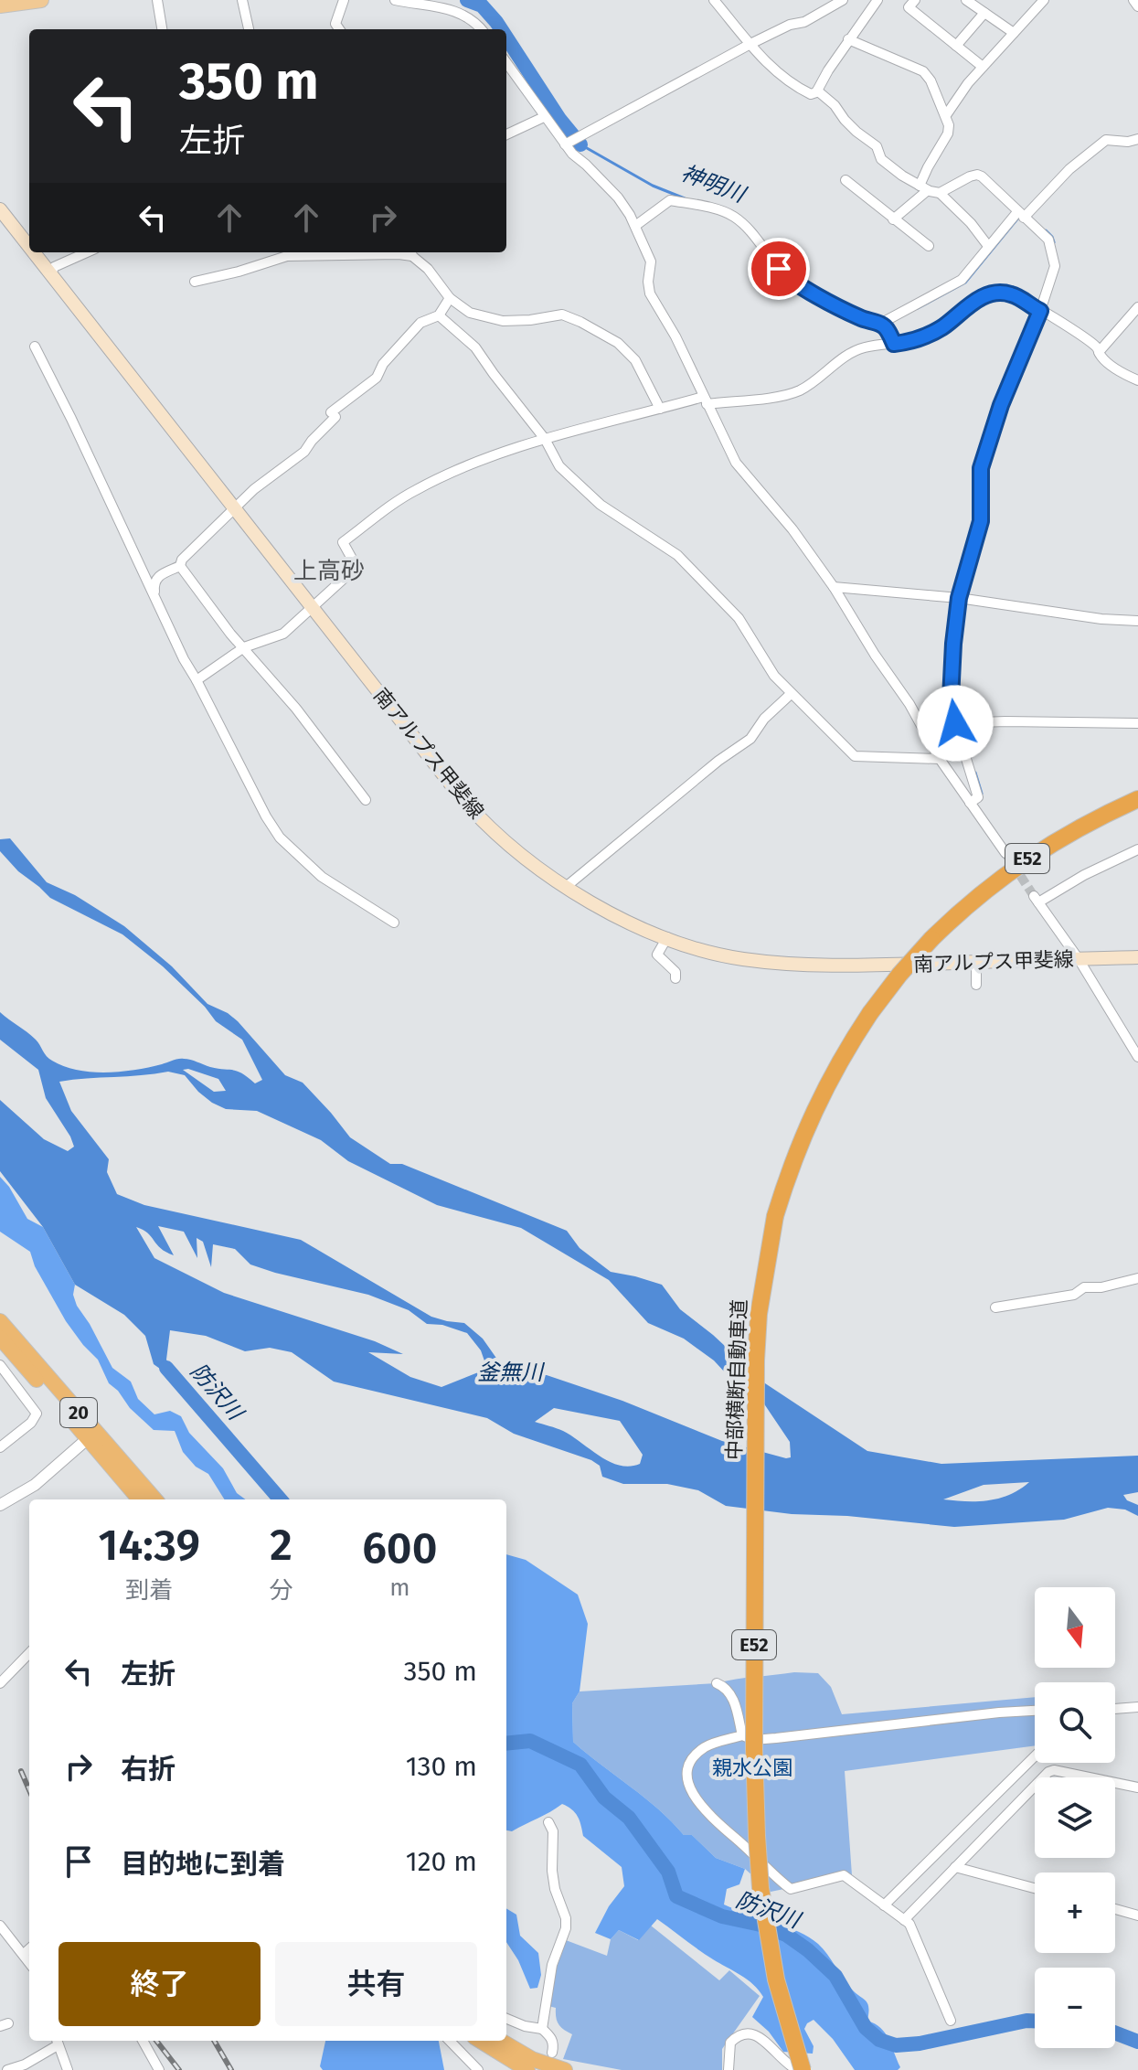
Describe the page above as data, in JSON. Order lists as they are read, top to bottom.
{
  "streets": {
    "highway": ["E52", "中部横断自動車道", "20"],
    "main road": ["南アルプス甲斐線"]
  },
  "districts": ["上高砂"],
  "water": ["神明川", "釜無川", "防沢川"],
  "parks": ["親水公園"],
  "north": "bottom",
  "page": {
    "turn": ["350 m", "左折"],
    "eta": [
      "14:39",
      "到着",
      "2",
      "分",
      "600",
      "m"
    ],
    "map_buttons": ["+", "−"],
    "list": [
      {
        "name": "左折",
        "value": "350 m"
      },
      {
        "name": "右折",
        "value": "130 m"
      },
      {
        "name": "目的地に到着",
        "value": "120 m"
      }
    ],
    "buttons": ["終了", "共有"]
  }
}
